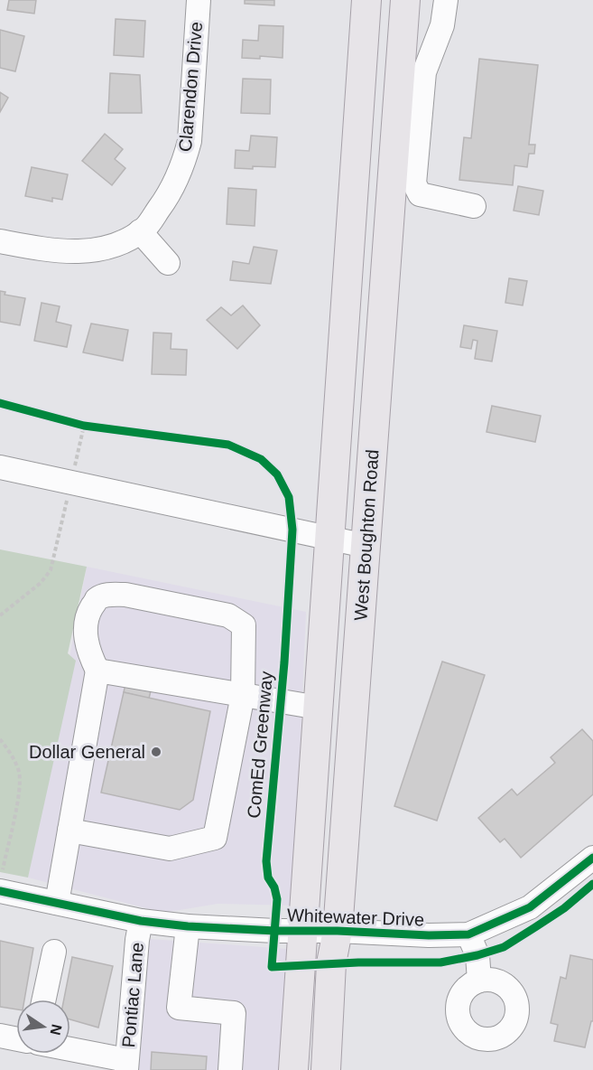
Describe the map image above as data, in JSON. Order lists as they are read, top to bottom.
{
  "streets": {
    "main road": ["West Boughton Road"],
    "street": ["Clarendon Drive", "Whitewater Drive", "Pontiac Lane"],
    "cycle path": ["ComEd Greenway"]
  },
  "crossings": [
    ["West Boughton Road", "Whitewater Drive"],
    ["Whitewater Drive", "Pontiac Lane"]
  ],
  "places": ["Dollar General"],
  "north": "right"
}
